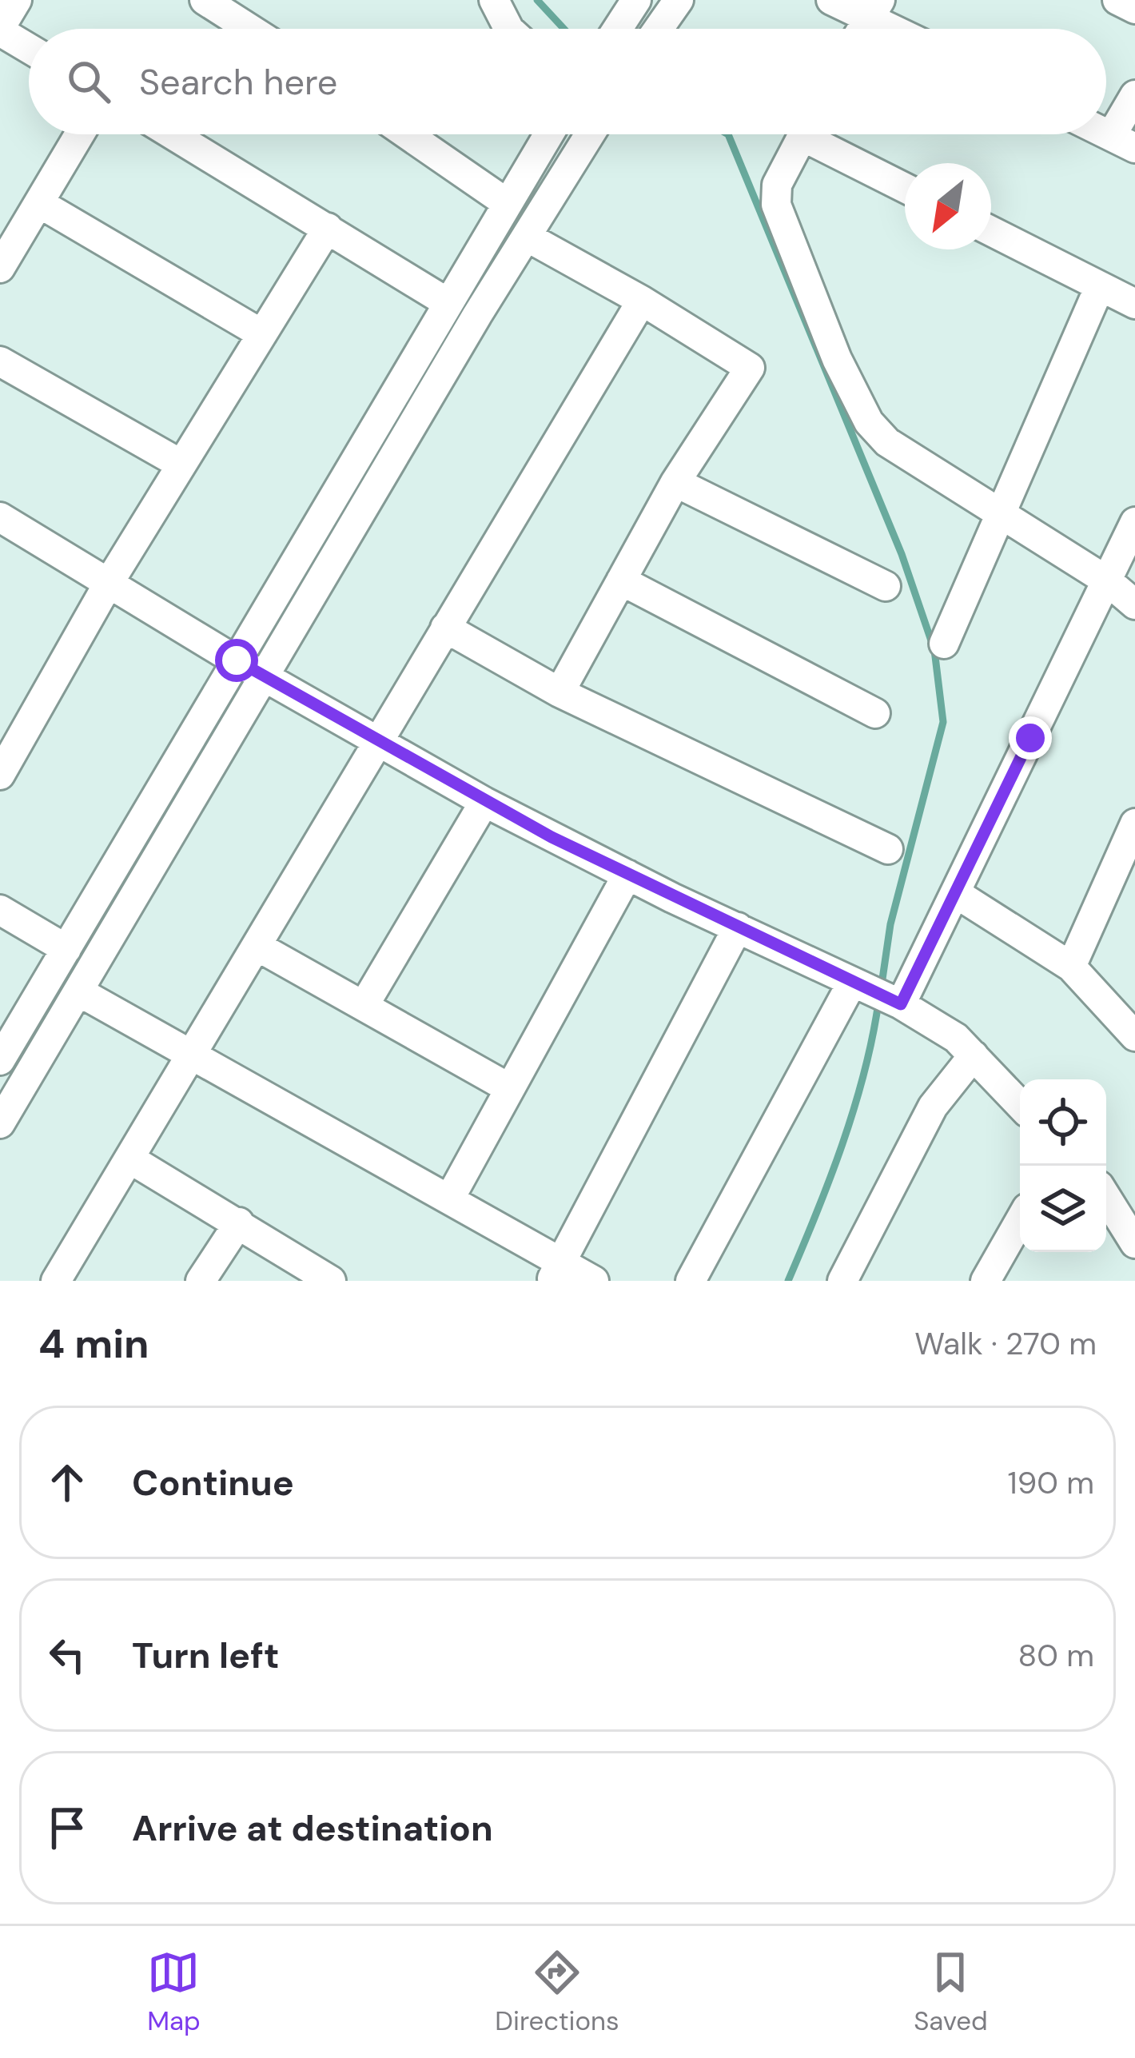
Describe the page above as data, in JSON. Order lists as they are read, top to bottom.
{
  "north": "bottom left",
  "page": {
    "search": "Search here",
    "heading": ["4 min", "Walk · 270 m"],
    "list": [
      ["Continue", "190 m"],
      ["Turn left", "80 m"],
      "Arrive at destination"
    ],
    "nav": ["Map", "Directions", "Saved"]
  }
}
